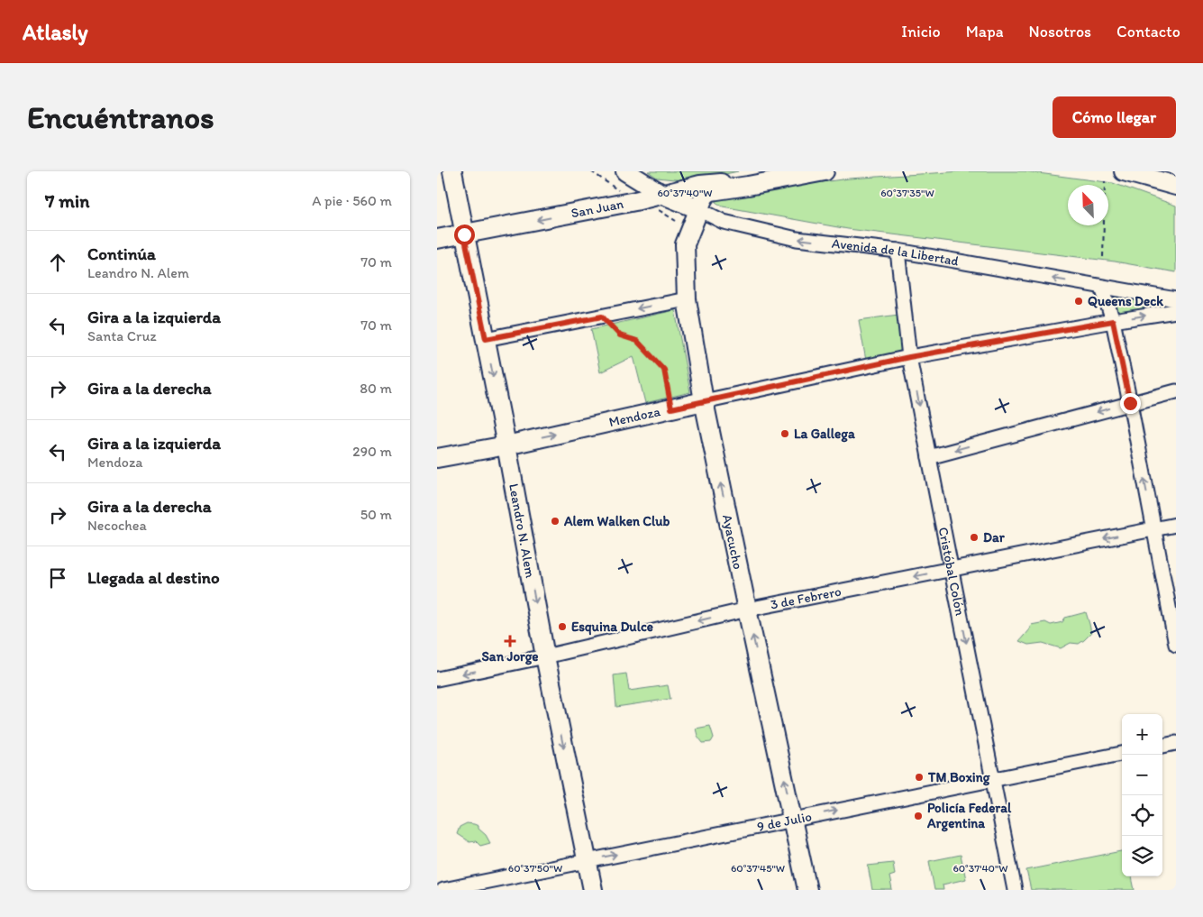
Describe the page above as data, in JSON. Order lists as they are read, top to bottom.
{
  "streets": {
    "main road": [
      "San Juan",
      "Avenida de la Libertad",
      "Mendoza",
      "Leandro N. Alem",
      "Ayacucho"
    ],
    "street": ["Cristóbal Colón", "3 de Febrero", "9 de Julio"]
  },
  "crossings": [
    ["San Juan", "Avenida de la Libertad"],
    ["San Juan", "Leandro N. Alem"],
    ["Avenida de la Libertad", "Ayacucho"],
    ["Avenida de la Libertad", "Cristóbal Colón"],
    ["Mendoza", "Leandro N. Alem"],
    ["Mendoza", "Ayacucho"],
    ["Mendoza", "Cristóbal Colón"],
    ["Leandro N. Alem", "3 de Febrero"],
    ["Leandro N. Alem", "9 de Julio"],
    ["Ayacucho", "3 de Febrero"],
    ["Ayacucho", "9 de Julio"],
    ["Cristóbal Colón", "3 de Febrero"],
    ["Cristóbal Colón", "9 de Julio"]
  ],
  "one_way": [
    "San Juan",
    "Avenida de la Libertad",
    "Leandro N. Alem",
    "Ayacucho",
    "Cristóbal Colón",
    "3 de Febrero",
    "9 de Julio"
  ],
  "places": {
    "other": [
      "Queens Deck",
      "La Gallega",
      "Alem Walken Club",
      "Dar",
      "Esquina Dulce",
      "TM Boxing",
      "Policía Federal Argentina"
    ],
    "health": ["San Jorge"]
  },
  "north": "top left",
  "page": {
    "header": "Atlasly",
    "nav": [
      "Inicio",
      "Mapa",
      "Nosotros",
      "Contacto"
    ],
    "buttons": "Cómo llegar",
    "title": "Encuéntranos",
    "heading": ["7 min", "A pie · 560 m"],
    "list": [
      ["Continúa", "Leandro N. Alem", "70 m"],
      ["Gira a la izquierda", "Santa Cruz", "70 m"],
      ["Gira a la derecha", "80 m"],
      ["Gira a la izquierda", "Mendoza", "290 m"],
      ["Gira a la derecha", "Necochea", "50 m"],
      "Llegada al destino"
    ],
    "map_buttons": ["+", "−"]
  },
  "coordinates": [
    "60°37'40\"W",
    "60°37'35\"W",
    "60°37'50\"W",
    "60°37'45\"W"
  ]
}
